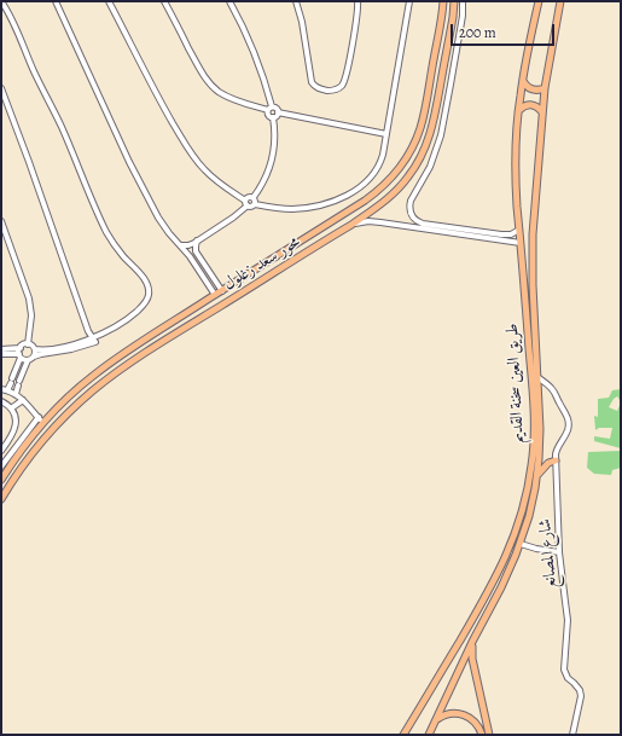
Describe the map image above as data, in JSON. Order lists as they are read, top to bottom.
{
  "streets": {
    "main road": ["محور سعد زغلول", "طريق العين سخنة القديم"],
    "street": ["شارع المصانع"]
  },
  "crossings": [
    ["طريق العين سخنة القديم", "شارع المصانع"]
  ],
  "scale_bar": "200 m"
}
